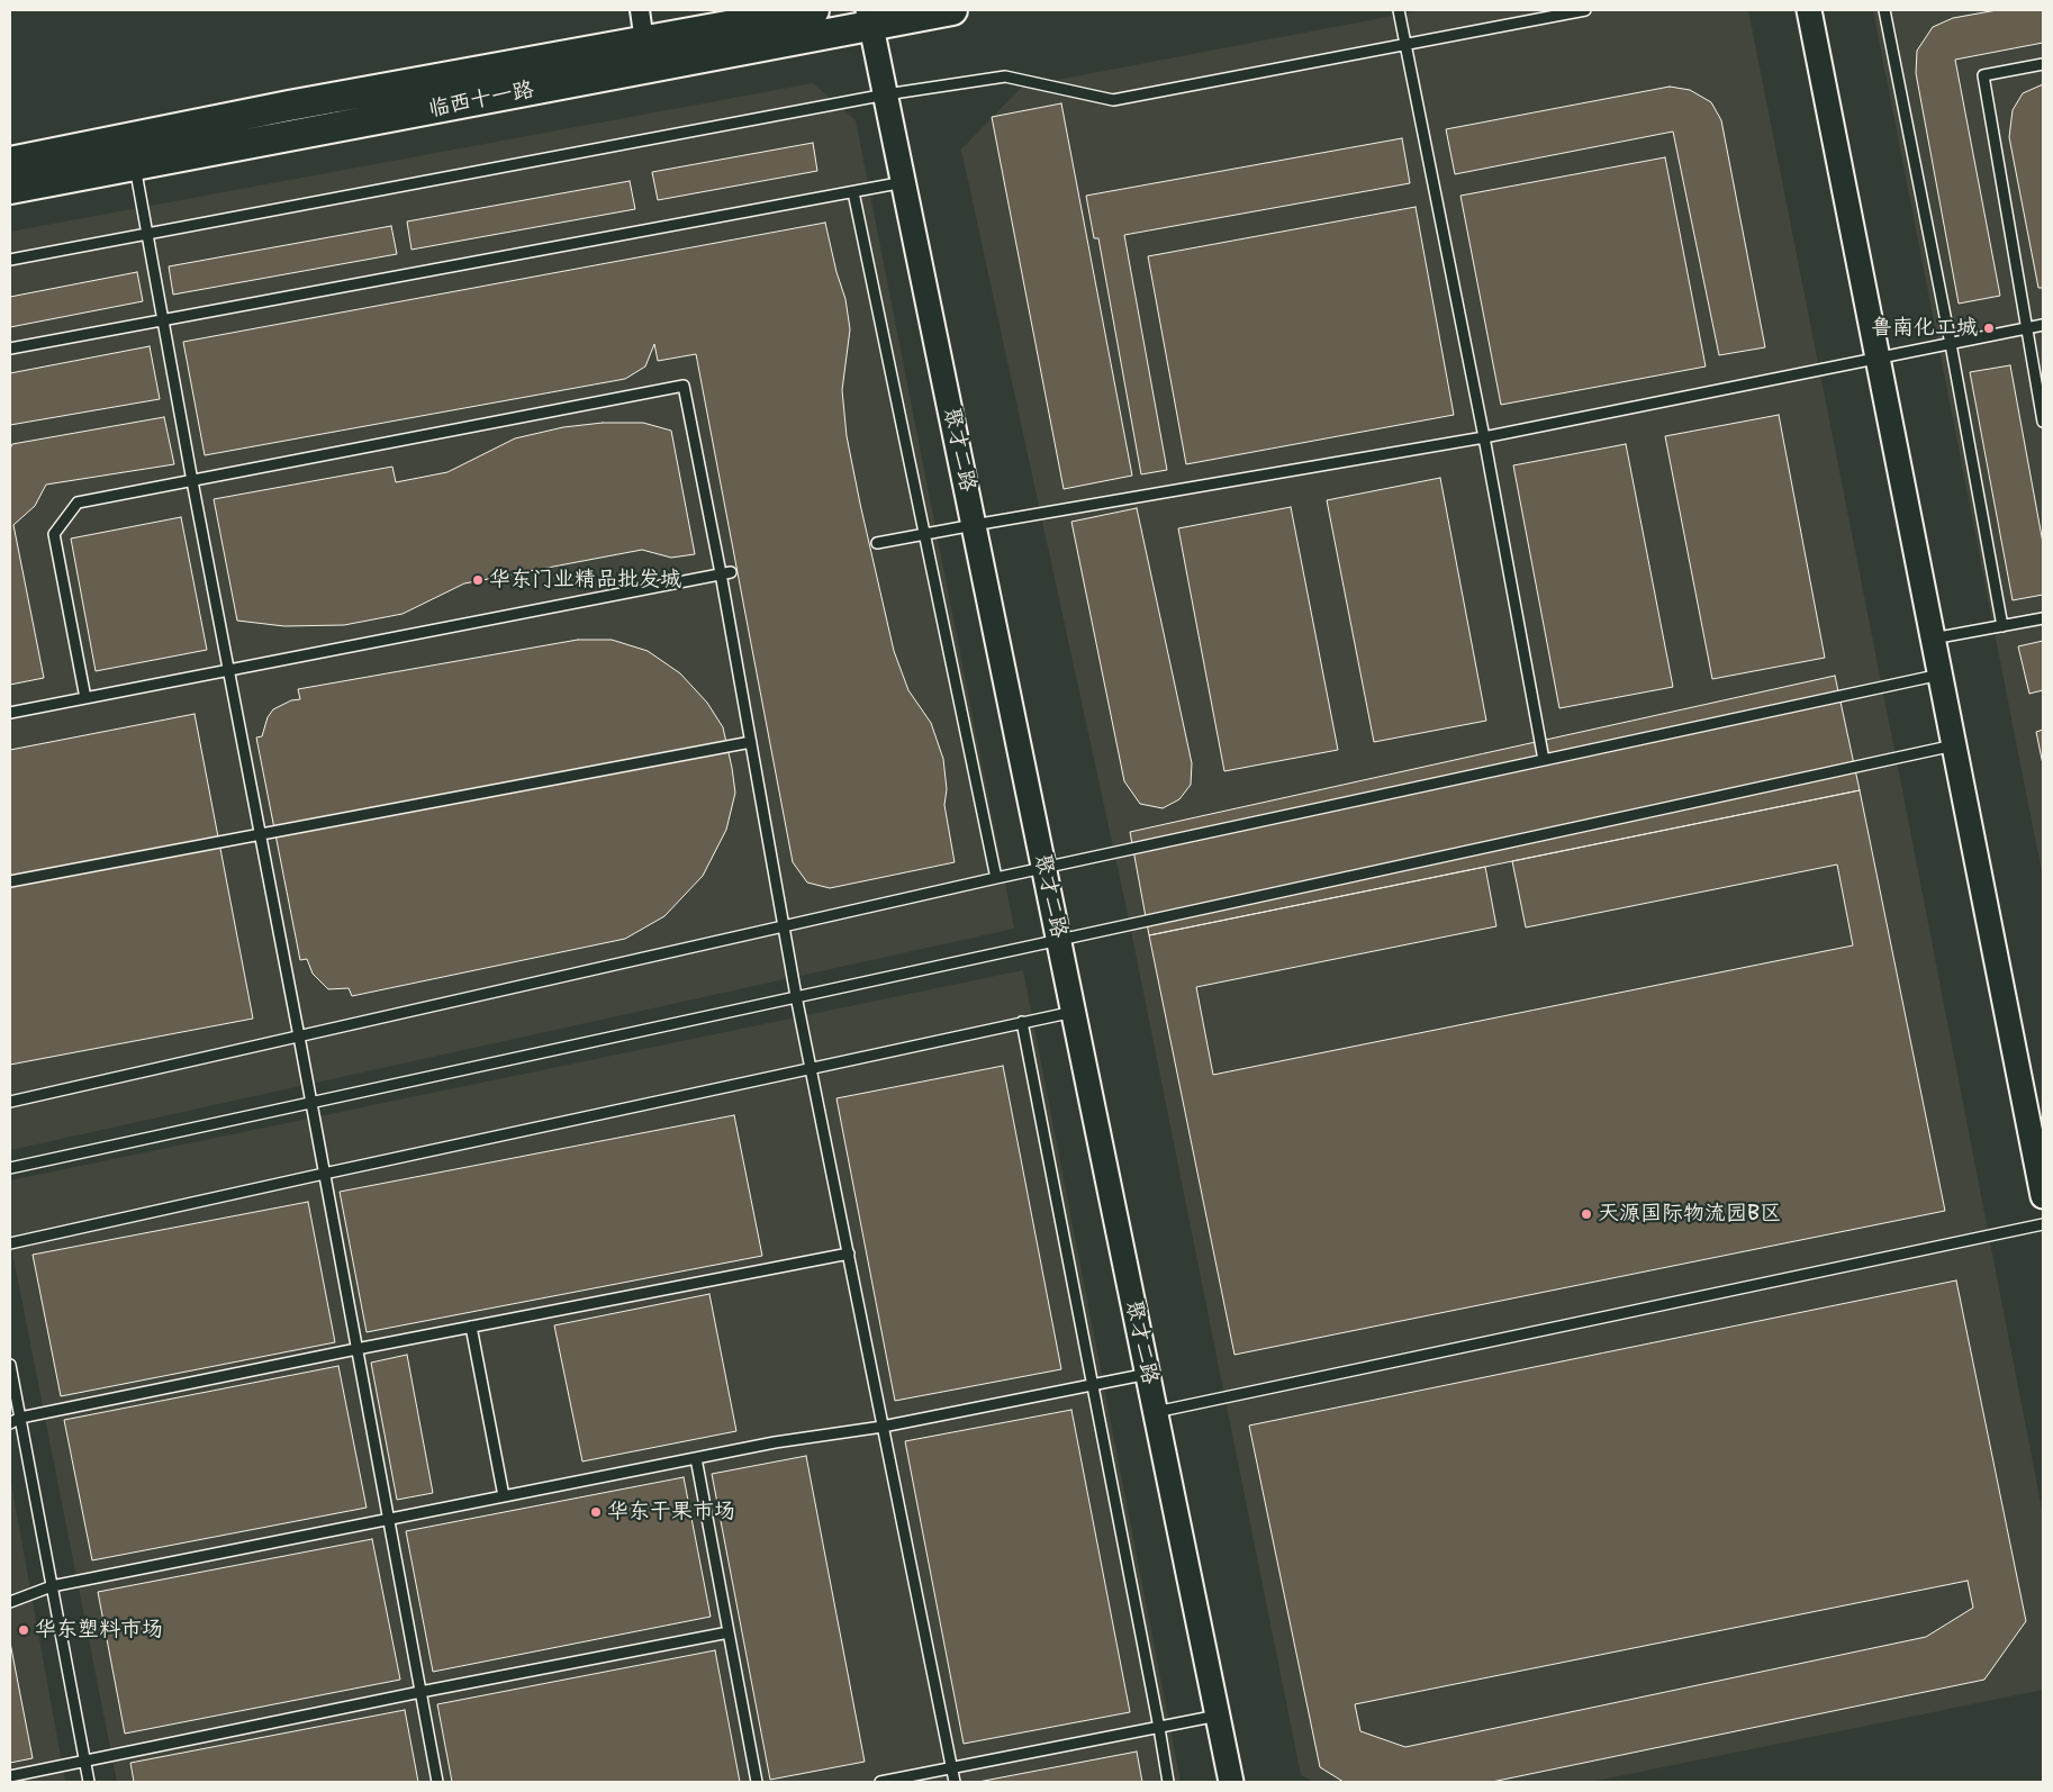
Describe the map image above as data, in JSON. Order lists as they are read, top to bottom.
{
  "streets": {
    "main road": ["临西十一路"],
    "street": ["聚才二路"]
  },
  "crossings": [
    ["临西十一路", "聚才二路"]
  ],
  "places": [
    "鲁南化工城",
    "华东门业精品批发城",
    "天源国际物流园B区",
    "华东干果市场",
    "华东塑料市场"
  ]
}
